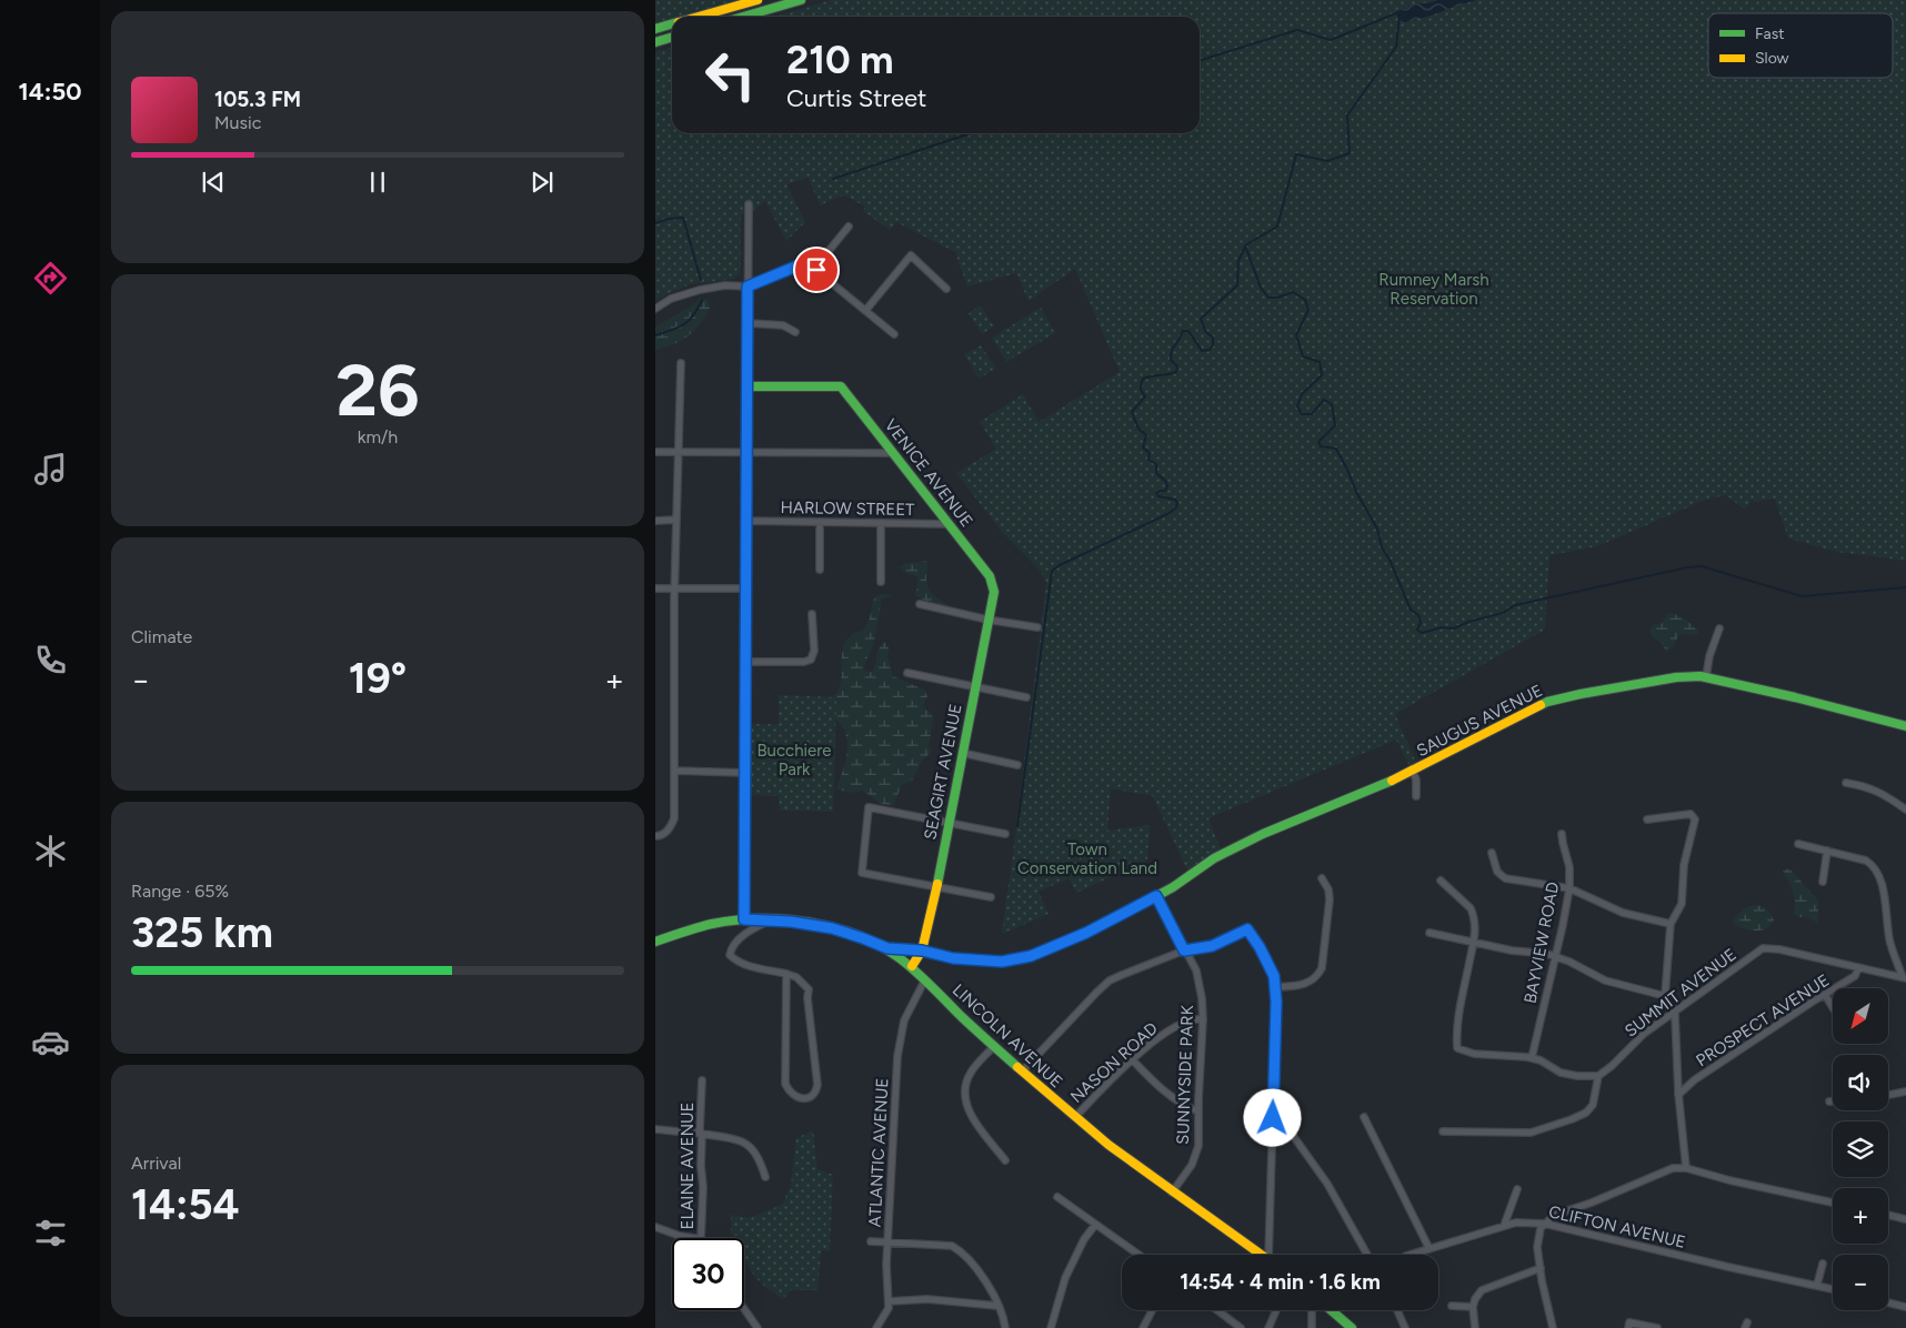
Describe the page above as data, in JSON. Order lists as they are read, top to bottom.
{
  "streets": {
    "street": [
      "VENICE AVENUE",
      "HARLOW STREET",
      "SAUGUS AVENUE",
      "SEAGIRT AVENUE",
      "BAYVIEW ROAD",
      "SUMMIT AVENUE",
      "PROSPECT AVENUE",
      "LINCOLN AVENUE",
      "NASON ROAD",
      "SUNNYSIDE PARK",
      "ATLANTIC AVENUE",
      "ELAINE AVENUE",
      "CLIFTON AVENUE"
    ]
  },
  "crossings": [
    ["VENICE AVENUE", "HARLOW STREET"],
    ["VENICE AVENUE", "SEAGIRT AVENUE"],
    ["SAUGUS AVENUE", "SEAGIRT AVENUE"],
    ["SAUGUS AVENUE", "LINCOLN AVENUE"],
    ["SAUGUS AVENUE", "SUNNYSIDE PARK"],
    ["SEAGIRT AVENUE", "LINCOLN AVENUE"],
    ["SUMMIT AVENUE", "PROSPECT AVENUE"],
    ["LINCOLN AVENUE", "NASON ROAD"],
    ["LINCOLN AVENUE", "SUNNYSIDE PARK"],
    ["LINCOLN AVENUE", "ATLANTIC AVENUE"],
    ["NASON ROAD", "SUNNYSIDE PARK"]
  ],
  "parks": ["Rumney Marsh Reservation", "Bucchiere Park", "Town Conservation Land"],
  "legend": ["Fast", "Slow"],
  "north": "bottom left",
  "page": {
    "tabs": "14:50",
    "turn": ["210 m", "Curtis Street"],
    "song": ["105.3 FM", "Music"],
    "tile": [
      ["26", "km/h"],
      "Climate",
      ["Range · 65%", "325 km"],
      ["Arrival", "14:54"]
    ],
    "heat": ["−", "19°", "+"],
    "map_buttons": ["+", "−"],
    "limit": "30",
    "trip": "14:54 · 4 min · 1.6 km"
  }
}
